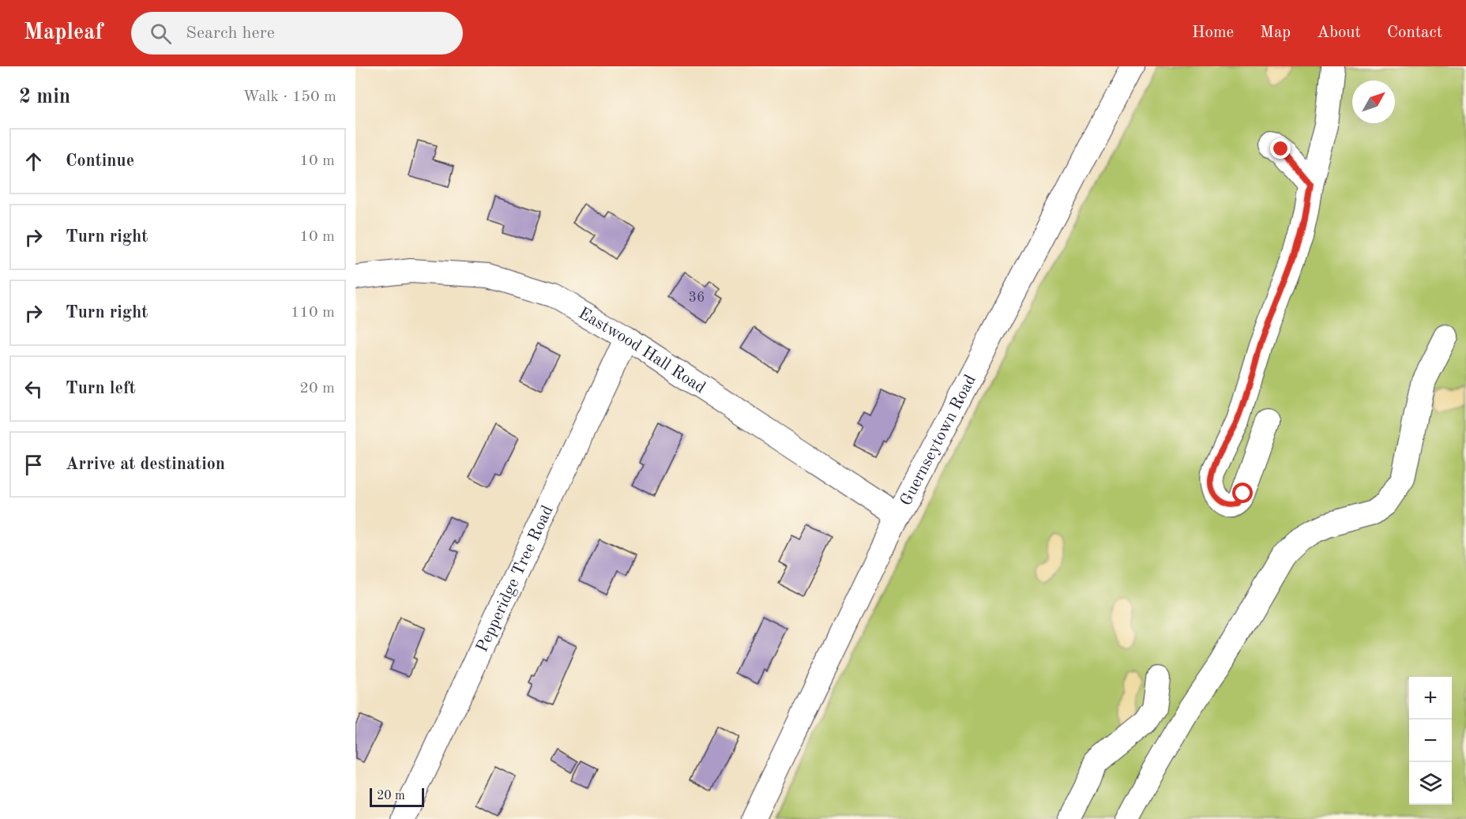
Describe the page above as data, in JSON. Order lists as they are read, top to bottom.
{
  "streets": {
    "street": ["Eastwood Hall Road", "Guernseytown Road", "Pepperidge Tree Road"]
  },
  "crossings": [
    ["Eastwood Hall Road", "Guernseytown Road"],
    ["Eastwood Hall Road", "Pepperidge Tree Road"]
  ],
  "house_numbers": ["36"],
  "scale_bar": "20 m",
  "north": "top right",
  "page": {
    "header": "Mapleaf",
    "search": "Search here",
    "nav": [
      "Home",
      "Map",
      "About",
      "Contact"
    ],
    "heading": ["2 min", "Walk · 150 m"],
    "list": [
      ["Continue", "10 m"],
      ["Turn right", "10 m"],
      ["Turn right", "110 m"],
      ["Turn left", "20 m"],
      "Arrive at destination"
    ],
    "map_buttons": ["+", "−"],
    "scale": "20 m"
  }
}
